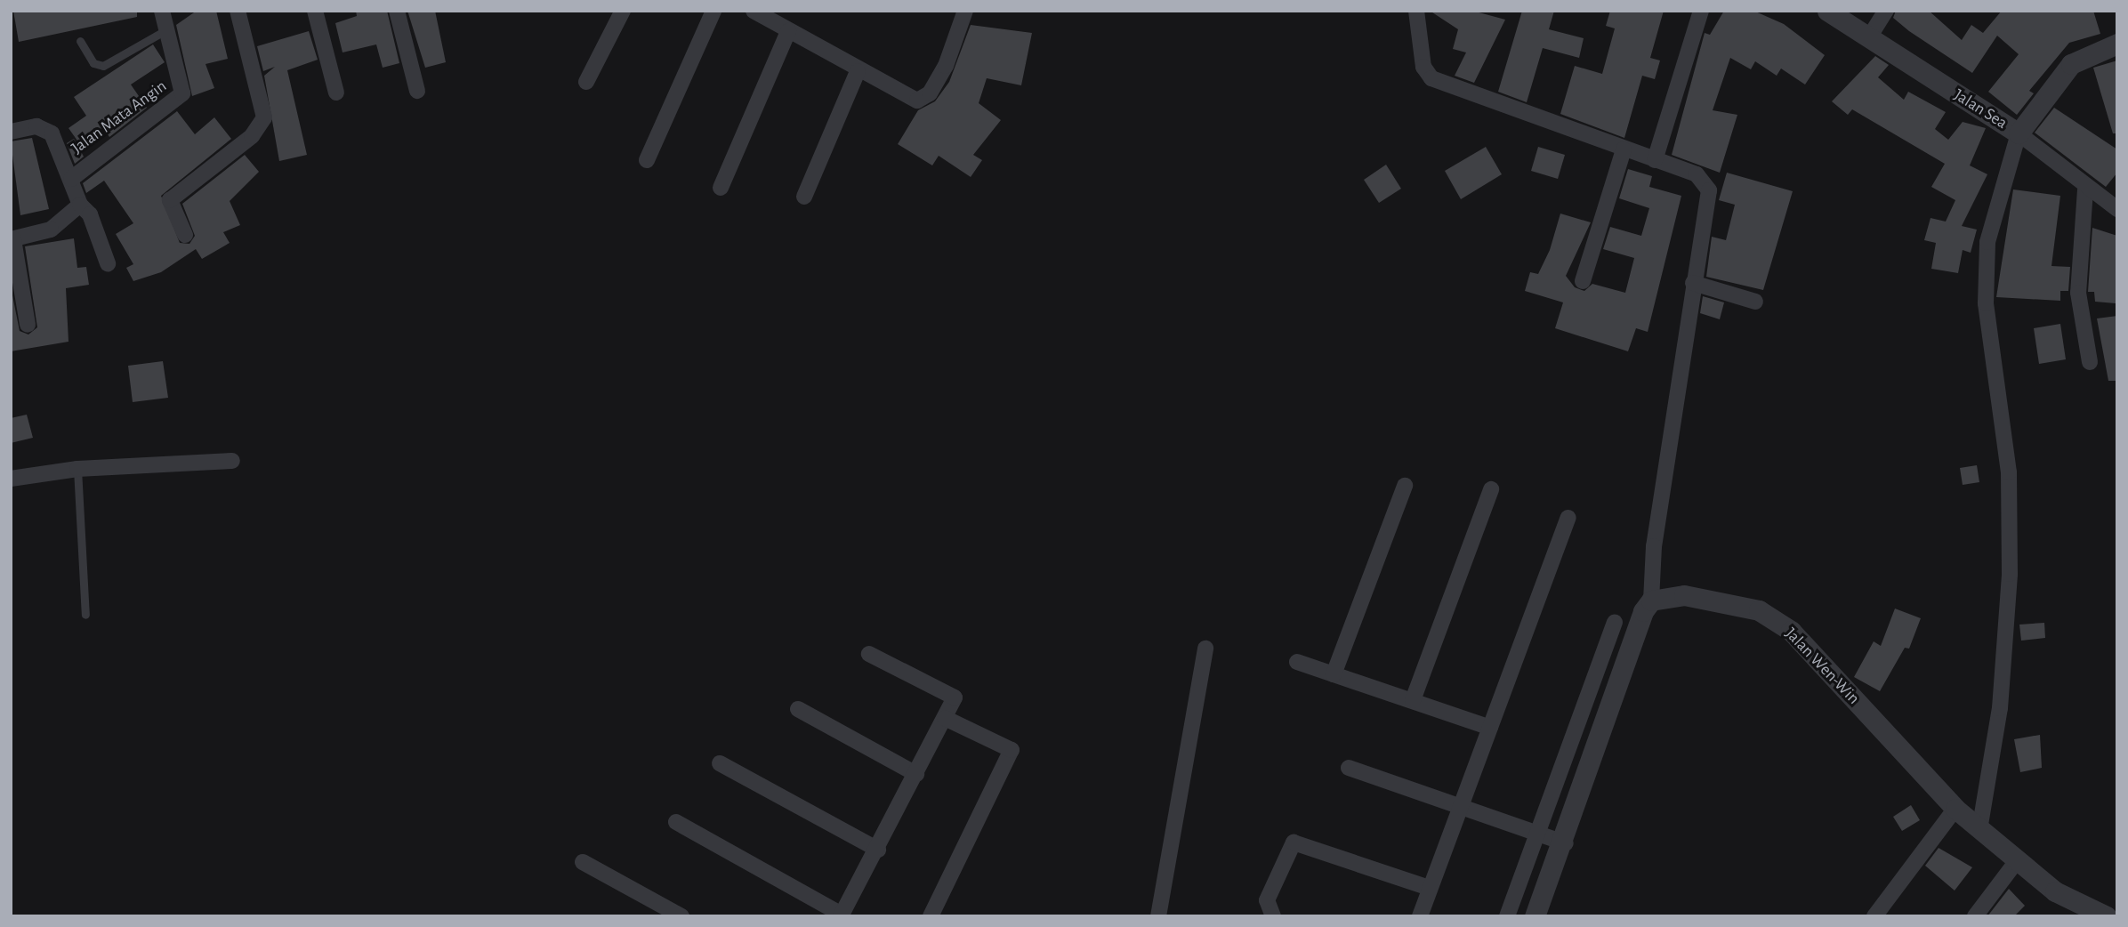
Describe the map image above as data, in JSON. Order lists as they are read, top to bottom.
{
  "streets": {
    "street": ["Jalan Sea", "Jalan Mata Angin", "Jalan Wen-Win"]
  }
}
